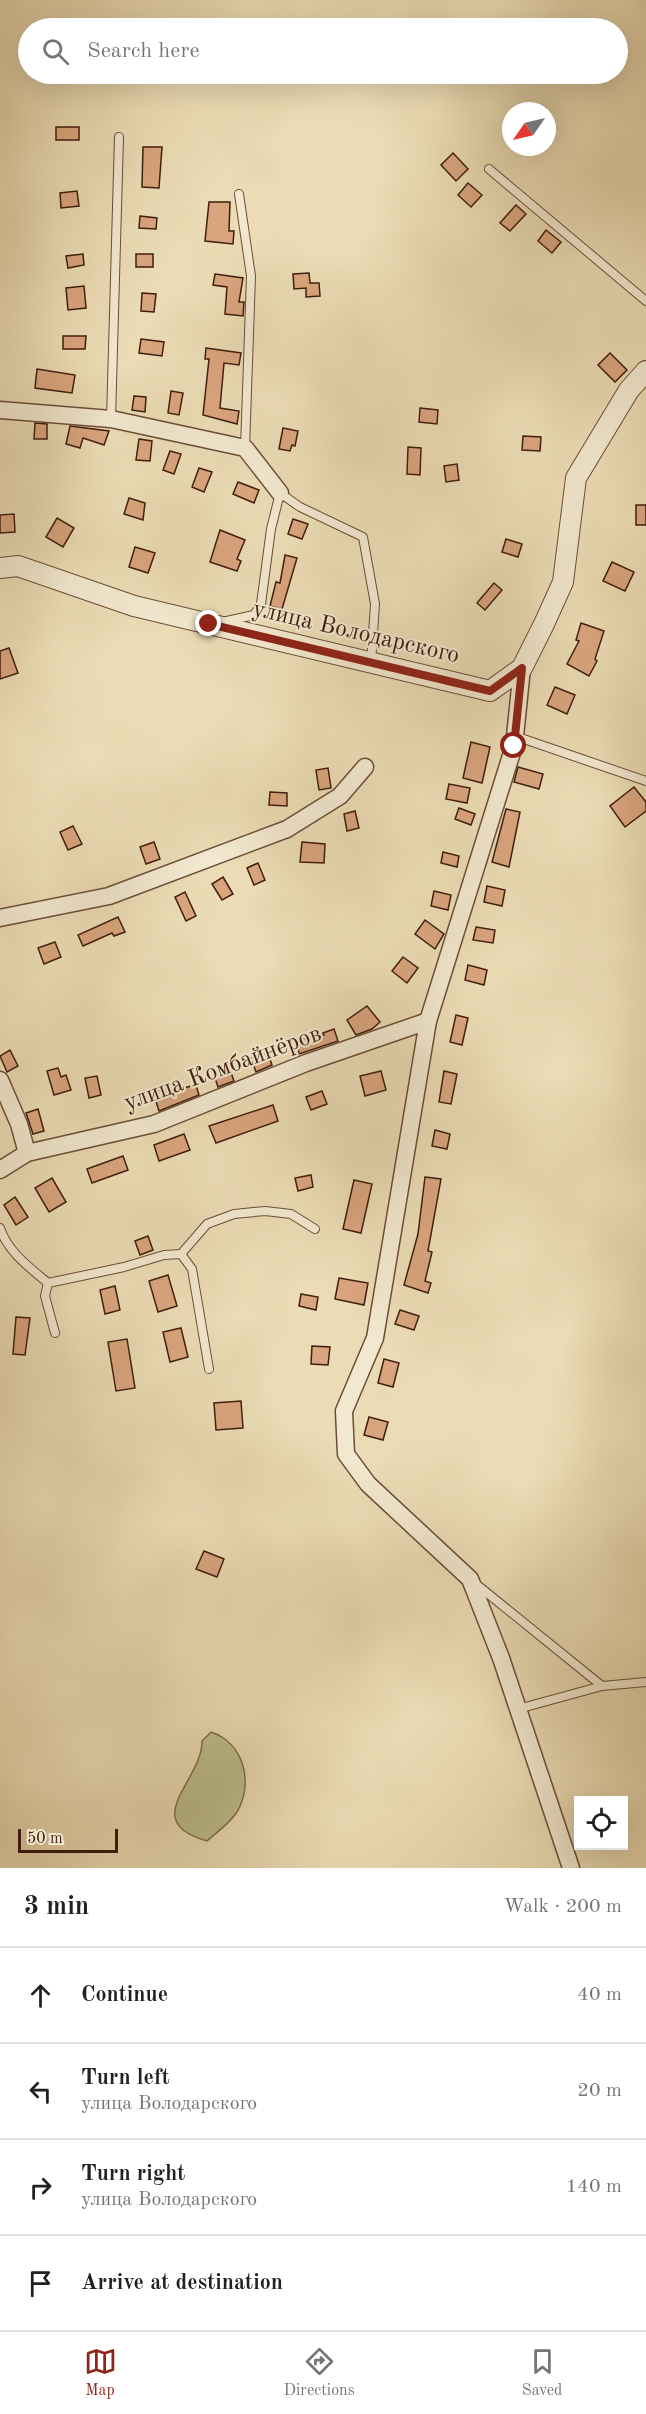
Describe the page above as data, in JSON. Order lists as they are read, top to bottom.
{
  "streets": {
    "street": ["улица Володарского", "улица Комбайнёров"]
  },
  "scale_bar": "50 m",
  "north": "bottom left",
  "page": {
    "search": "Search here",
    "scale": "50 m",
    "heading": ["3 min", "Walk · 200 m"],
    "list": [
      ["Continue", "40 m"],
      ["Turn left", "улица Володарского", "20 m"],
      ["Turn right", "улица Володарского", "140 m"],
      "Arrive at destination"
    ],
    "nav": ["Map", "Directions", "Saved"]
  }
}
